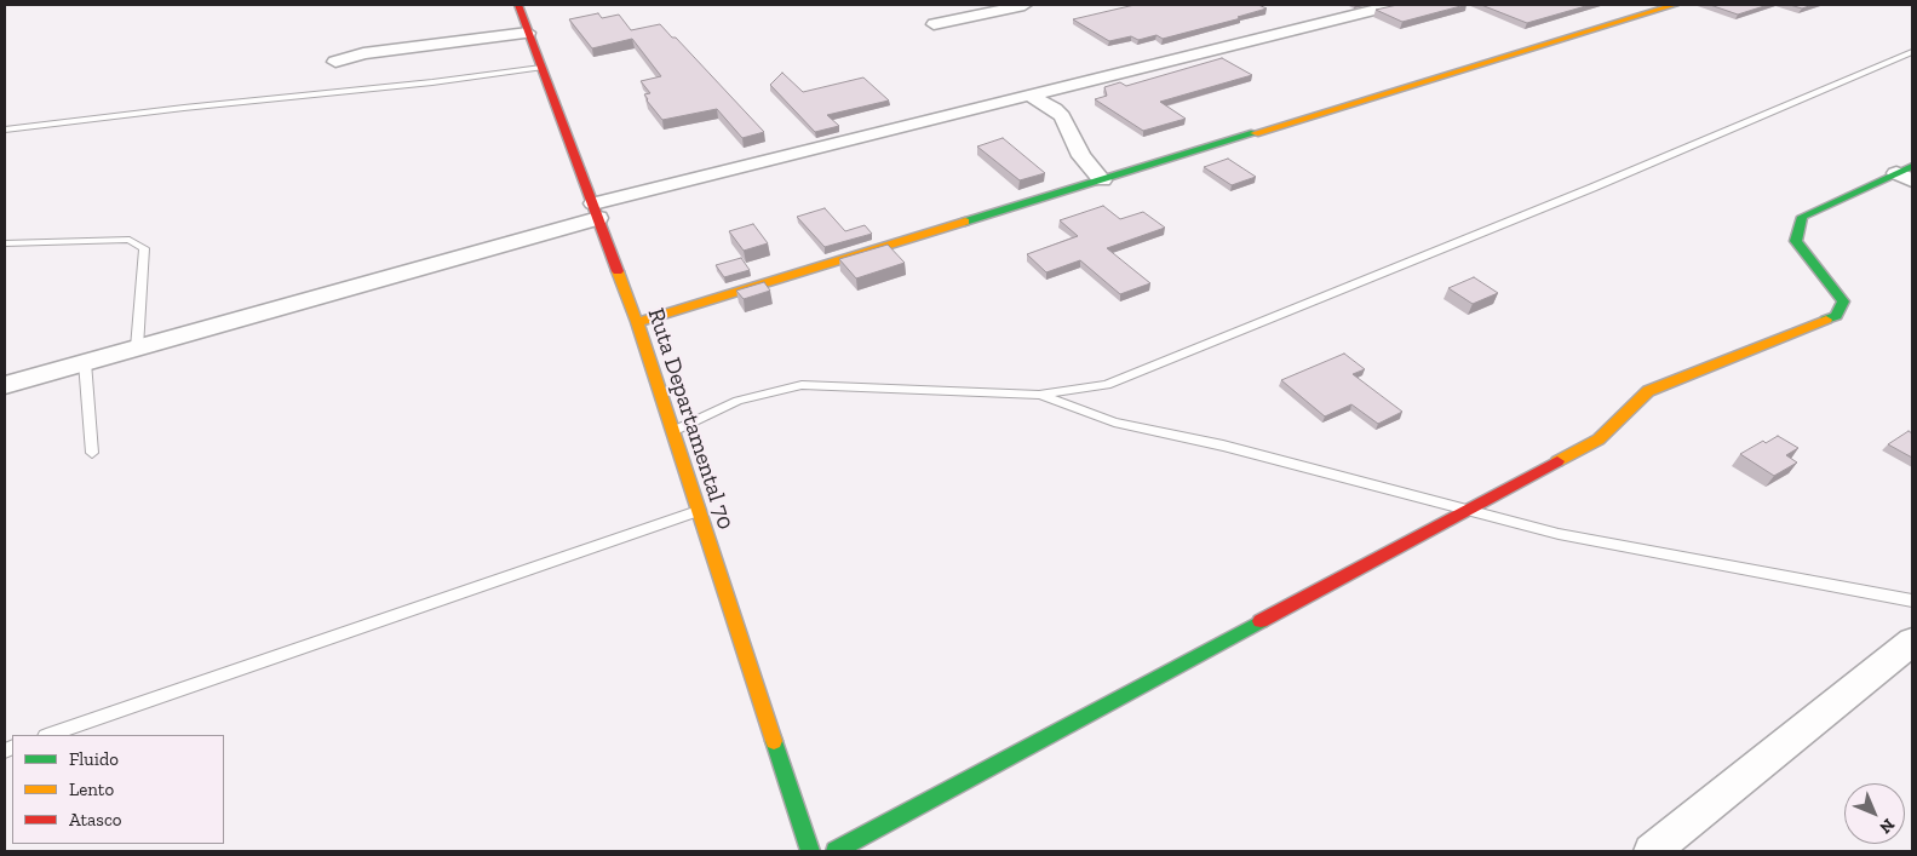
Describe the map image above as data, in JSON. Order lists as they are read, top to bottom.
{
  "streets": {
    "street": ["Ruta Departamental 70"]
  },
  "legend": ["Fluido", "Lento", "Atasco"],
  "north": "bottom right"
}
